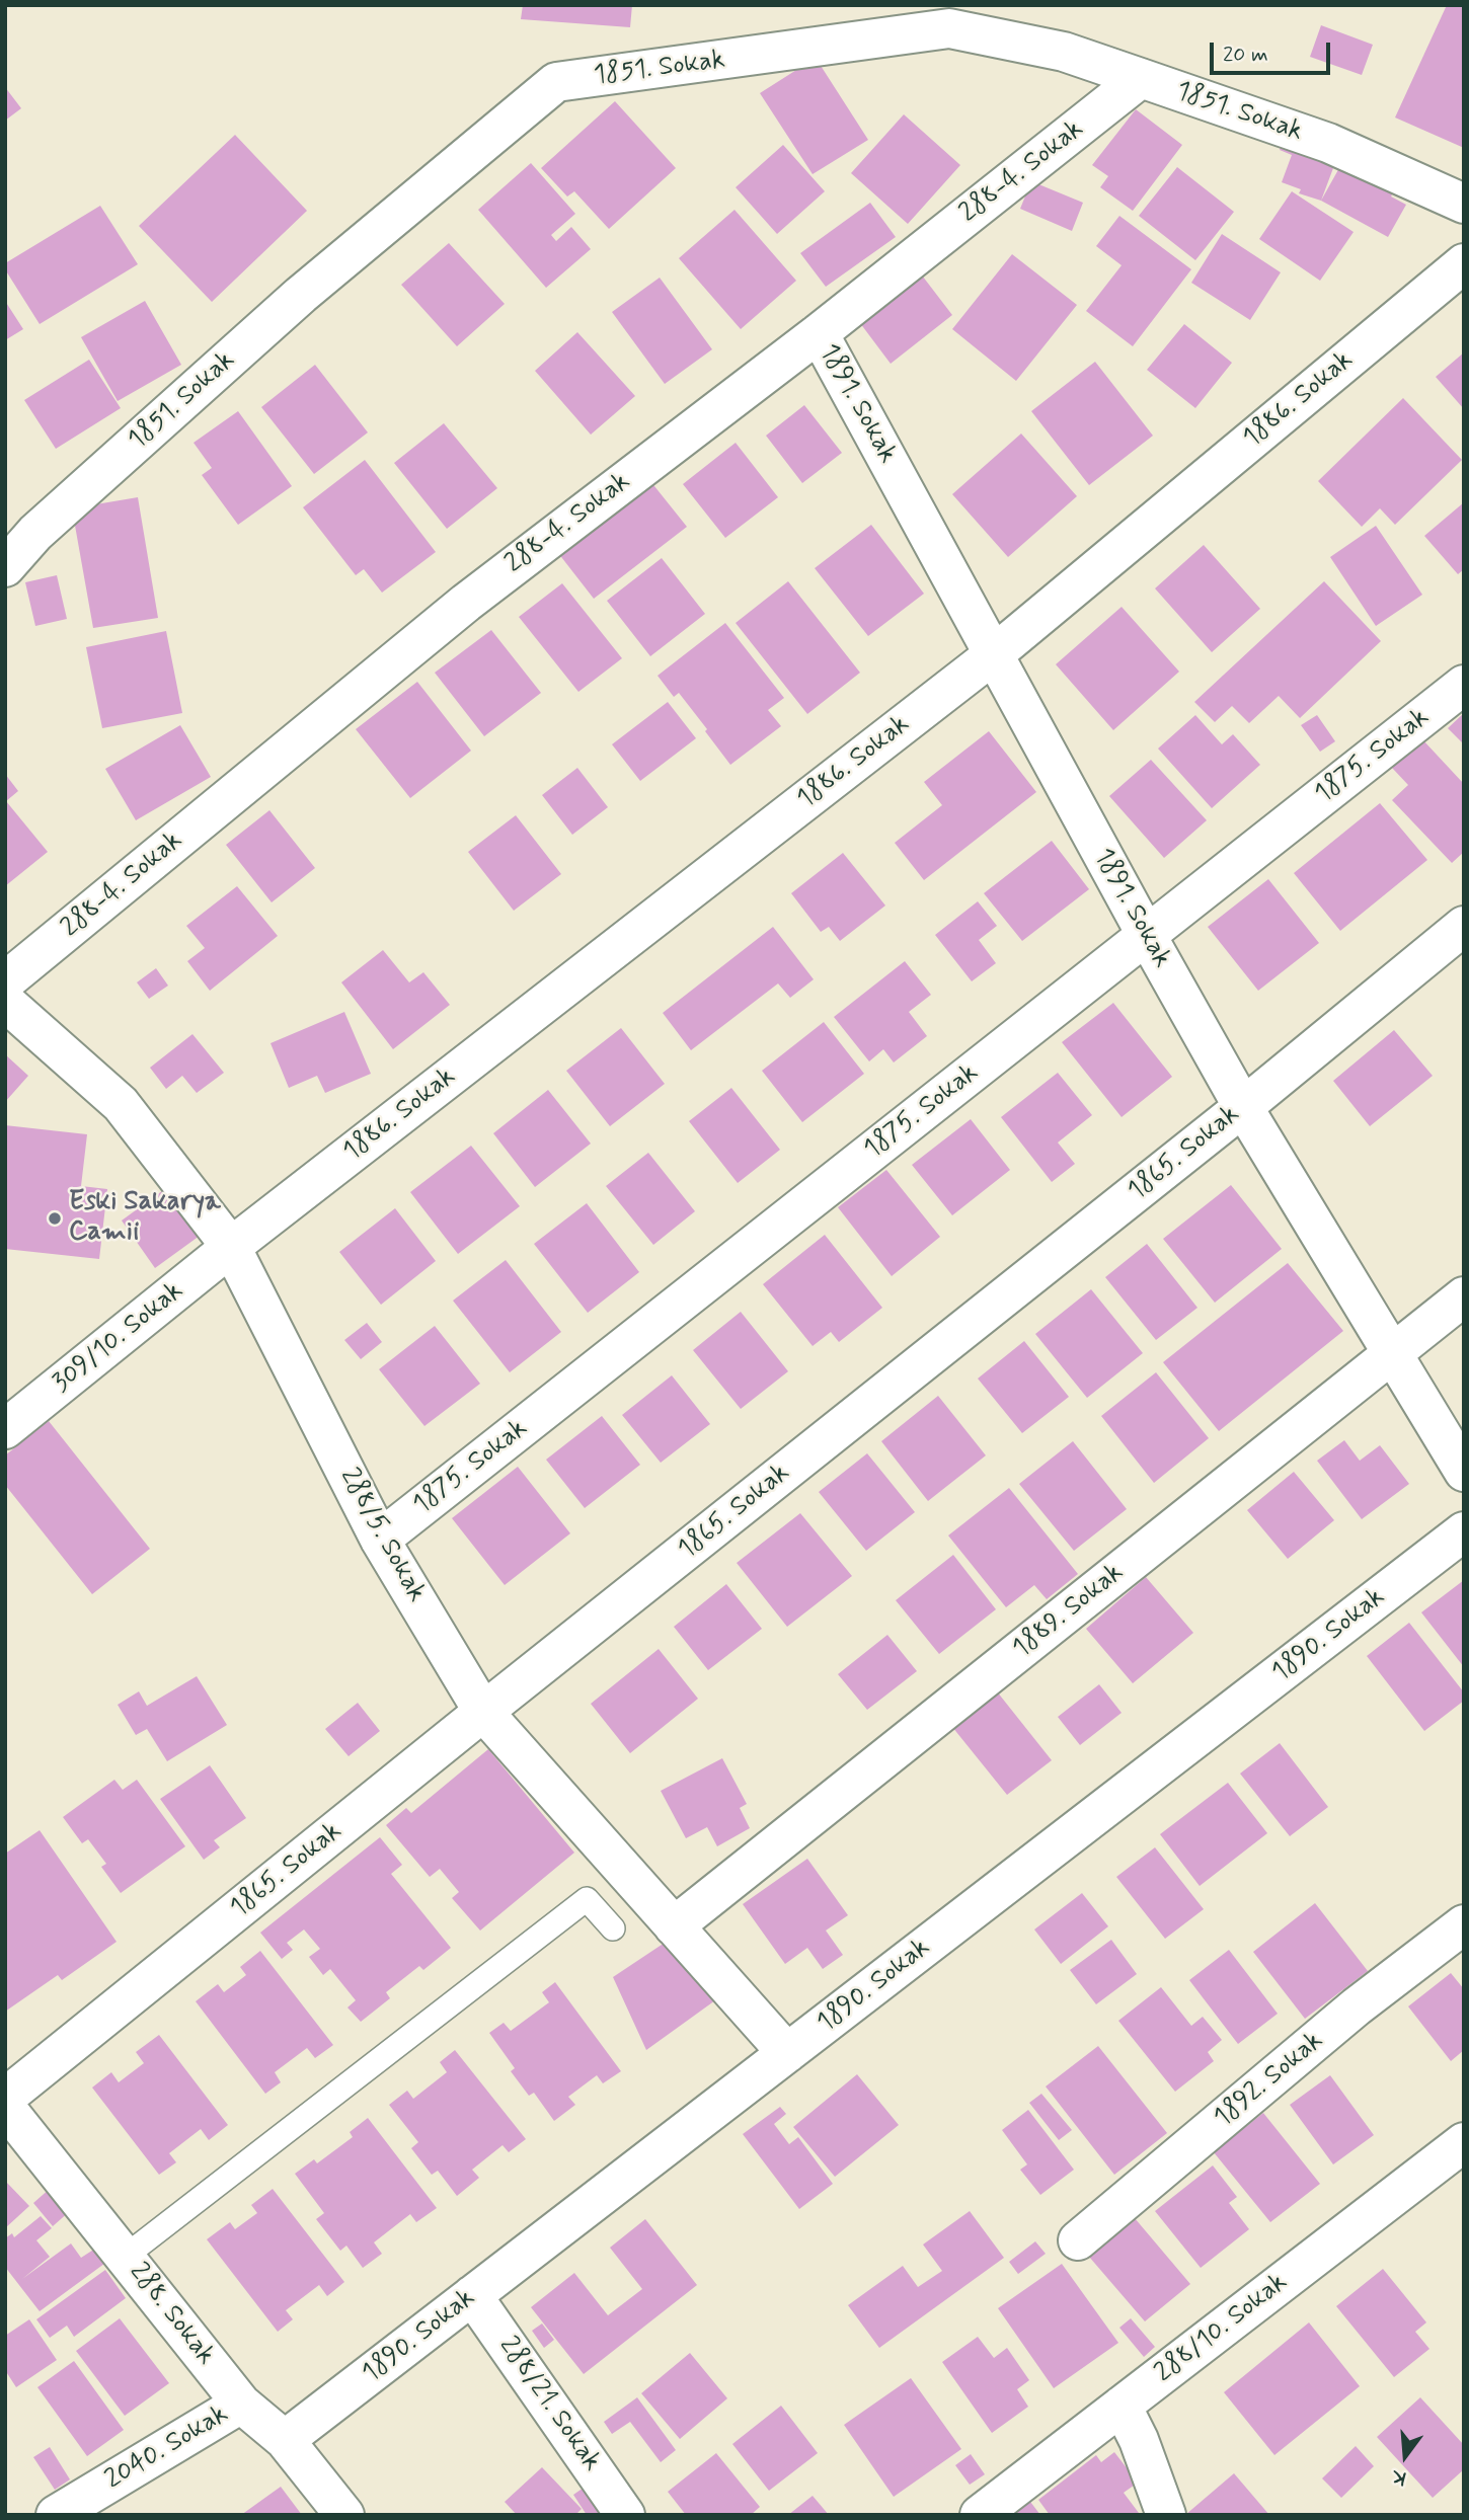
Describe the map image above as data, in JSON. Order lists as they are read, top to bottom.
{
  "streets": {
    "street": [
      "1851. Sokak",
      "288-4. Sokak",
      "1886. Sokak",
      "1891. Sokak",
      "1875. Sokak",
      "1865. Sokak",
      "309/10. Sokak",
      "288/5. Sokak",
      "1889. Sokak",
      "1890. Sokak",
      "1892. Sokak",
      "288. Sokak",
      "288/10. Sokak",
      "288/21. Sokak",
      "2040. Sokak"
    ]
  },
  "crossings": [
    ["1851. Sokak", "288-4. Sokak"],
    ["288-4. Sokak", "1891. Sokak"],
    ["1886. Sokak", "1891. Sokak"],
    ["1886. Sokak", "309/10. Sokak"],
    ["1886. Sokak", "288/5. Sokak"],
    ["1891. Sokak", "1875. Sokak"],
    ["1891. Sokak", "1865. Sokak"],
    ["1891. Sokak", "1889. Sokak"],
    ["1875. Sokak", "288/5. Sokak"],
    ["1865. Sokak", "288/5. Sokak"],
    ["309/10. Sokak", "288/5. Sokak"],
    ["288/5. Sokak", "1889. Sokak"],
    ["288/5. Sokak", "1890. Sokak"],
    ["1890. Sokak", "288. Sokak"],
    ["1890. Sokak", "288/21. Sokak"],
    ["288. Sokak", "2040. Sokak"]
  ],
  "places": ["Eski Sakarya Camii"],
  "scale_bar": "20 m",
  "north": "bottom"
}
